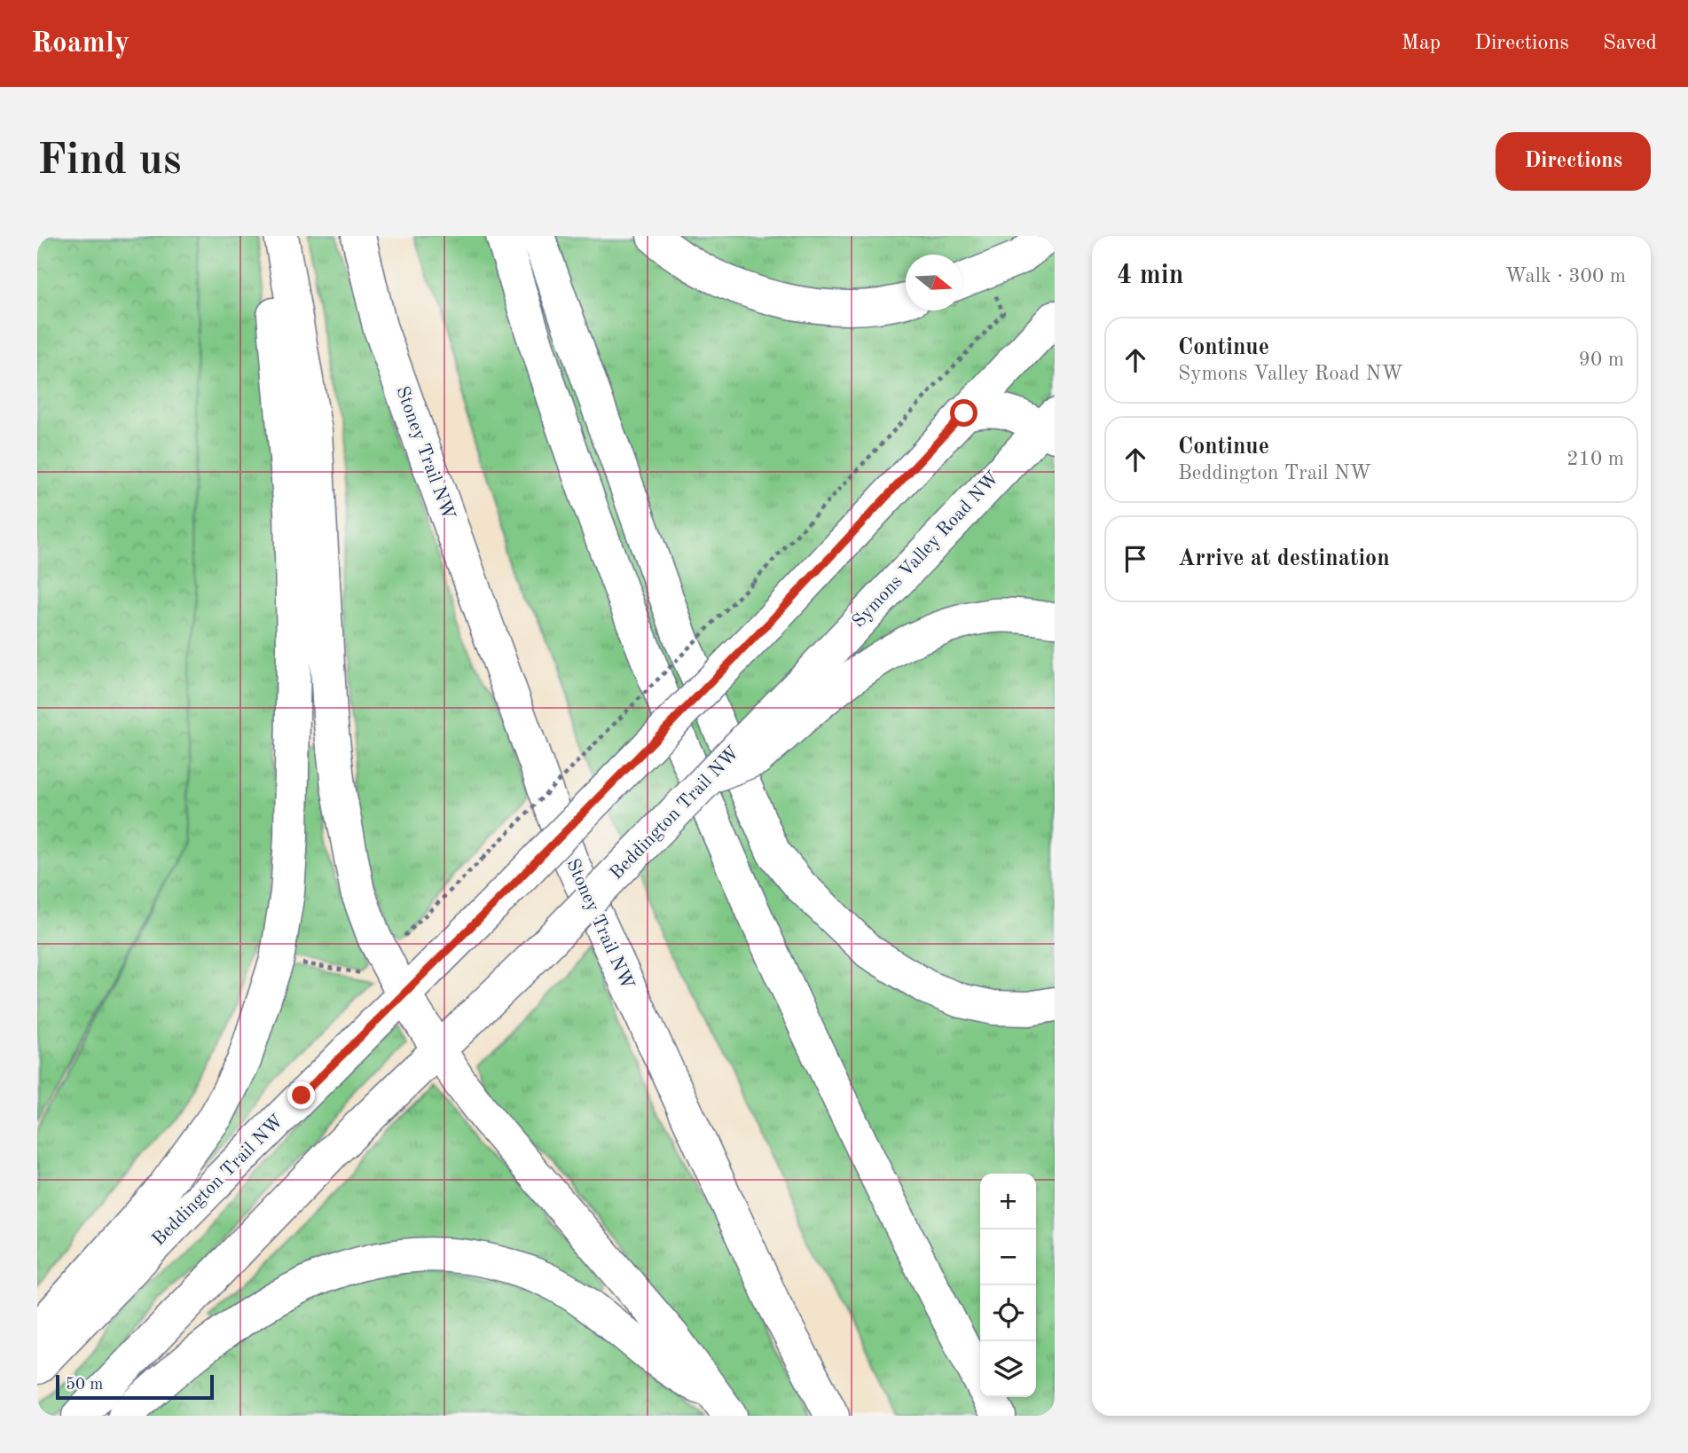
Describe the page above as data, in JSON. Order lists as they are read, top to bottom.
{
  "streets": {
    "main road": ["Stoney Trail NW", "Symons Valley Road NW", "Beddington Trail NW"]
  },
  "crossings": [
    ["Symons Valley Road NW", "Beddington Trail NW"]
  ],
  "scale_bar": "50 m",
  "north": "right",
  "page": {
    "header": "Roamly",
    "nav": ["Map", "Directions", "Saved"],
    "buttons": "Directions",
    "title": "Find us",
    "heading": ["4 min", "Walk · 300 m"],
    "list": [
      ["Continue", "Symons Valley Road NW", "90 m"],
      ["Continue", "Beddington Trail NW", "210 m"],
      "Arrive at destination"
    ],
    "map_buttons": ["+", "−"],
    "scale": "50 m"
  }
}
